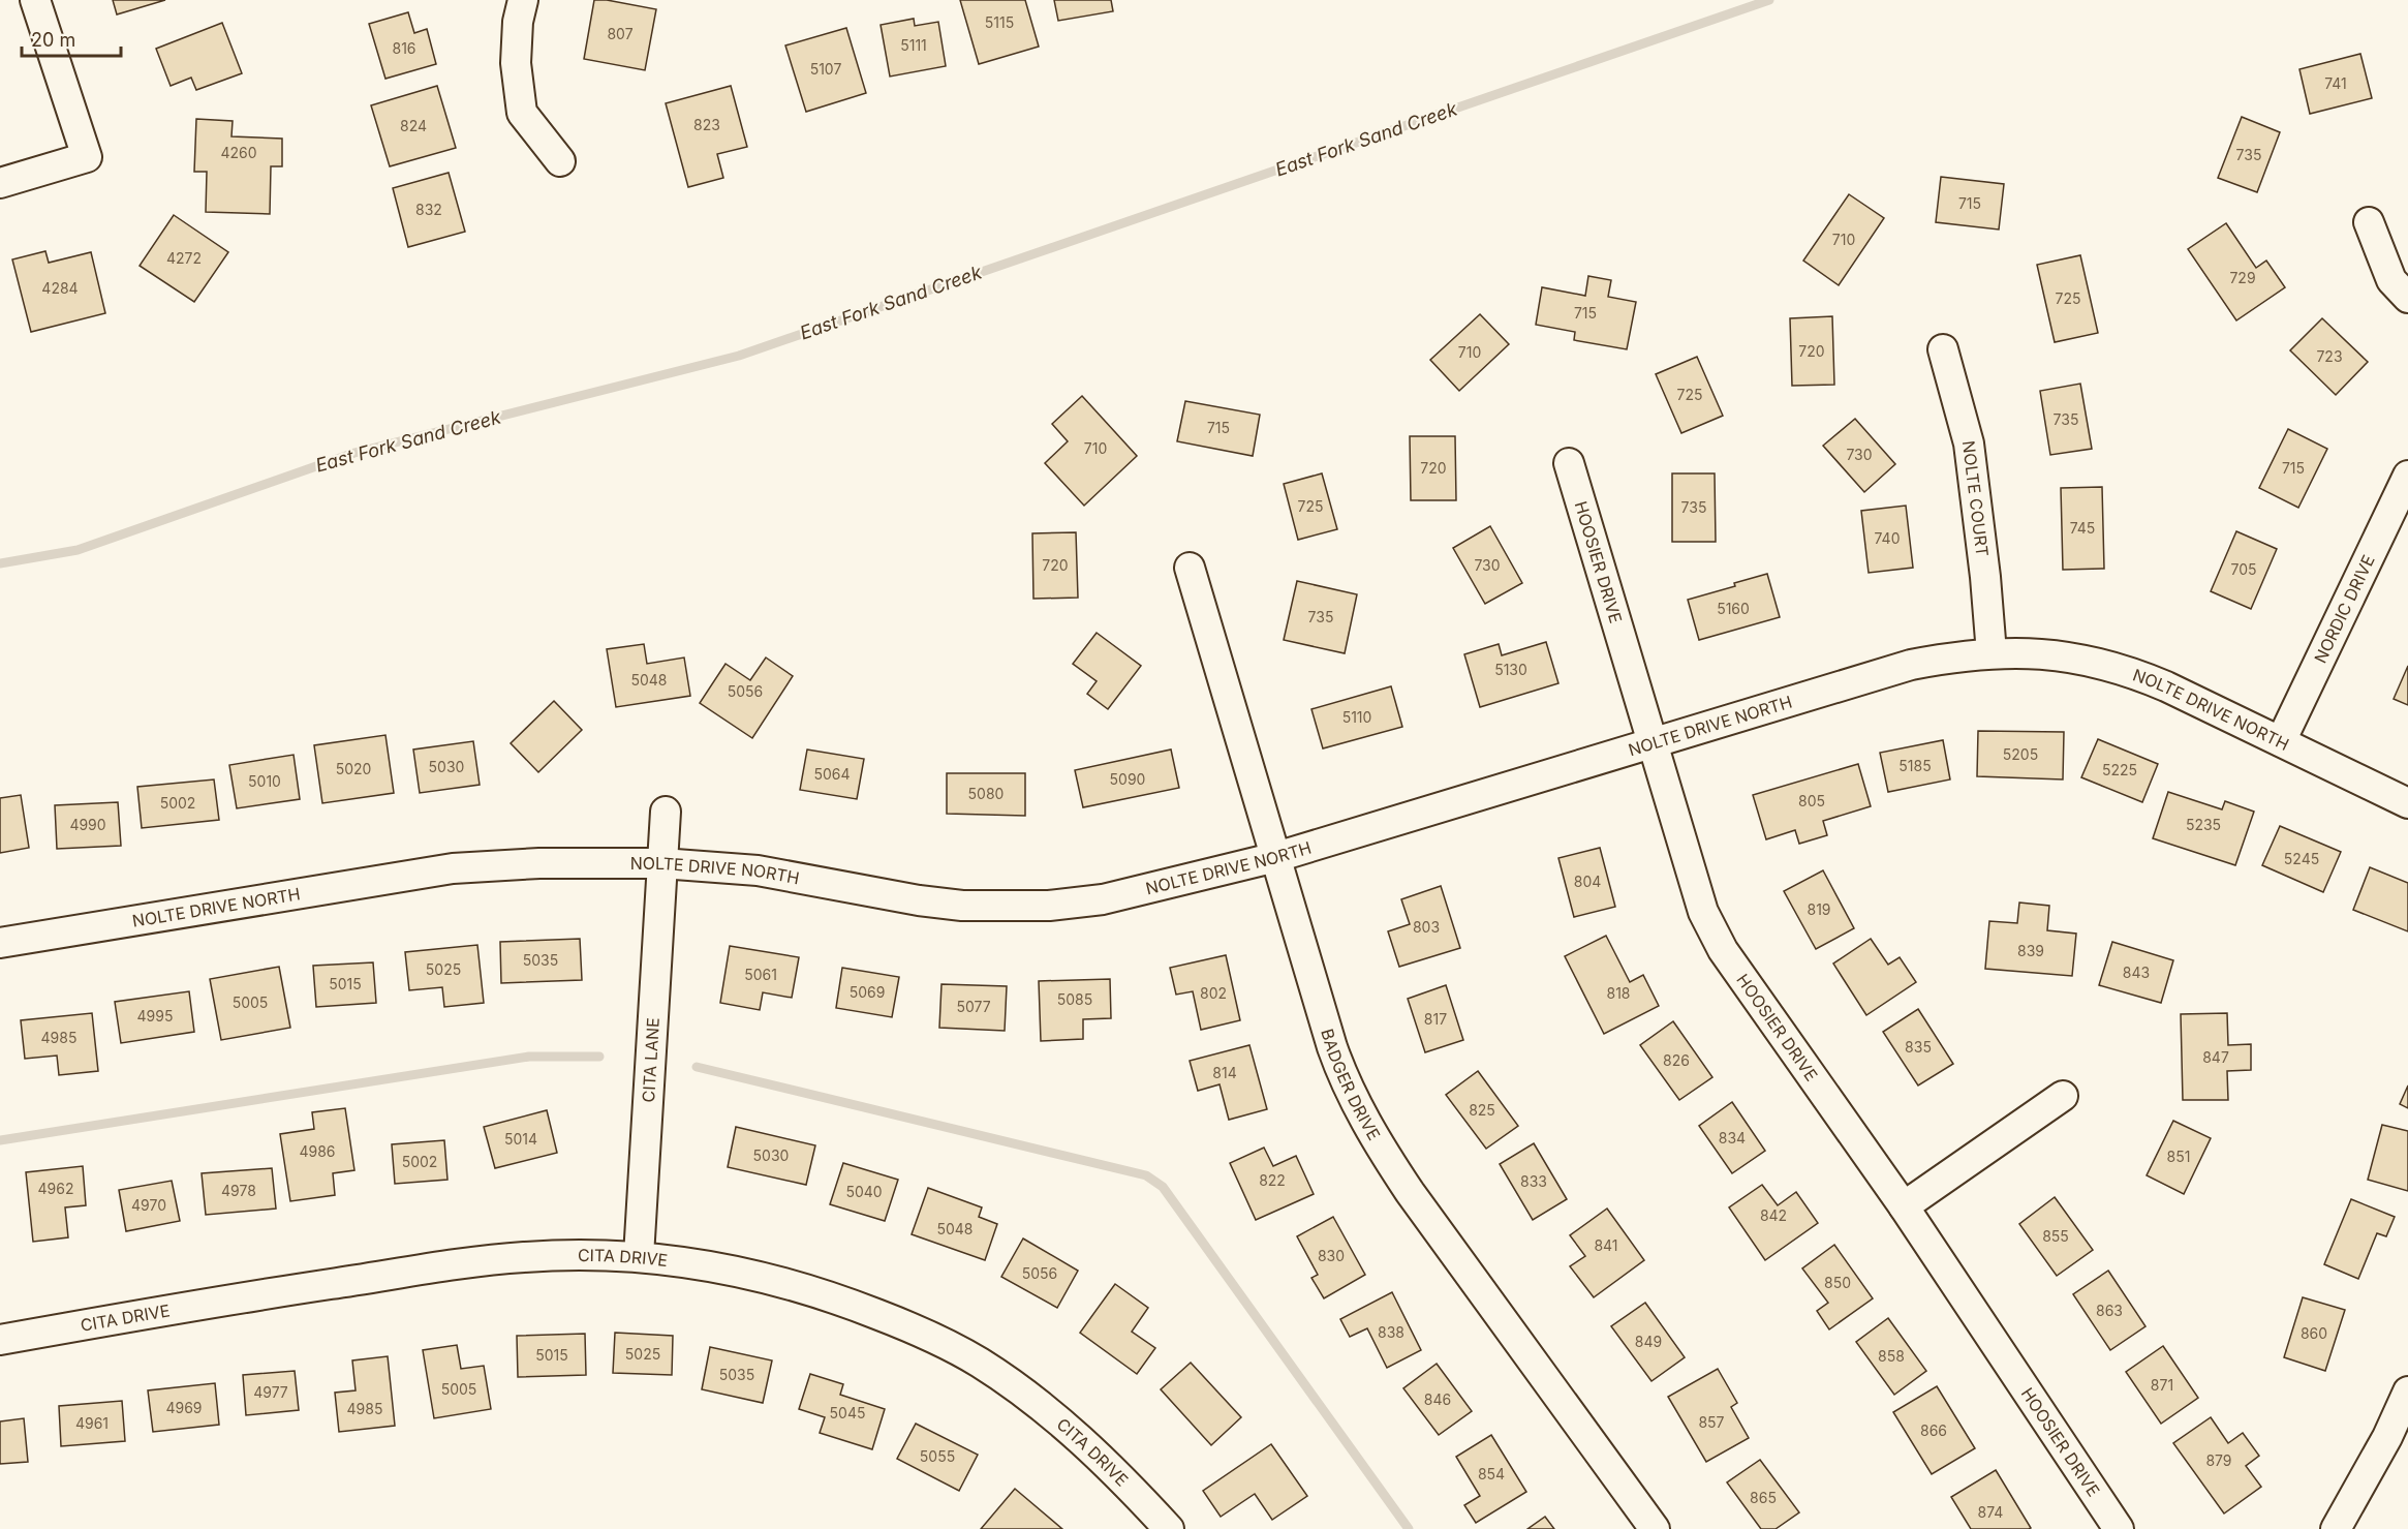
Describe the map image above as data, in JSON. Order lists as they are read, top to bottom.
{
  "streets": {
    "street": [
      "NOLTE COURT",
      "HOOSIER DRIVE",
      "NORDIC DRIVE",
      "NOLTE DRIVE NORTH",
      "CITA LANE",
      "BADGER DRIVE",
      "CITA DRIVE"
    ]
  },
  "crossings": [
    ["NOLTE COURT", "NOLTE DRIVE NORTH"],
    ["HOOSIER DRIVE", "NOLTE DRIVE NORTH"],
    ["NORDIC DRIVE", "NOLTE DRIVE NORTH"],
    ["NOLTE DRIVE NORTH", "CITA LANE"],
    ["NOLTE DRIVE NORTH", "BADGER DRIVE"],
    ["CITA LANE", "CITA DRIVE"]
  ],
  "water": ["East Fork Sand Creek"],
  "house_numbers": [
    "5115",
    "807",
    "5111",
    "816",
    "5107",
    "741",
    "823",
    "824",
    "4260",
    "735",
    "715",
    "832",
    "710",
    "4272",
    "729",
    "4284",
    "725",
    "715",
    "720",
    "710",
    "723",
    "725",
    "735",
    "715",
    "710",
    "730",
    "720",
    "715",
    "725",
    "735",
    "745",
    "740",
    "720",
    "730",
    "705",
    "5160",
    "735",
    "5130",
    "5048",
    "5056",
    "5110",
    "5205",
    "5185",
    "5030",
    "5020",
    "5225",
    "5064",
    "5090",
    "5010",
    "5080",
    "805",
    "5002",
    "4990",
    "5235",
    "5245",
    "804",
    "819",
    "803",
    "839",
    "5035",
    "5025",
    "843",
    "5061",
    "5015",
    "5069",
    "802",
    "818",
    "5085",
    "5005",
    "5077",
    "4995",
    "817",
    "4985",
    "835",
    "847",
    "826",
    "814",
    "825",
    "834",
    "5014",
    "4986",
    "5030",
    "851",
    "5002",
    "822",
    "833",
    "4962",
    "4978",
    "5040",
    "4970",
    "842",
    "5048",
    "855",
    "841",
    "830",
    "5056",
    "850",
    "863",
    "838",
    "860",
    "849",
    "5025",
    "5015",
    "858",
    "5035",
    "871",
    "5005",
    "4977",
    "846",
    "4969",
    "4985",
    "5045",
    "857",
    "4961",
    "866",
    "5055",
    "879",
    "854",
    "865",
    "874"
  ],
  "scale_bar": "20 m"
}
